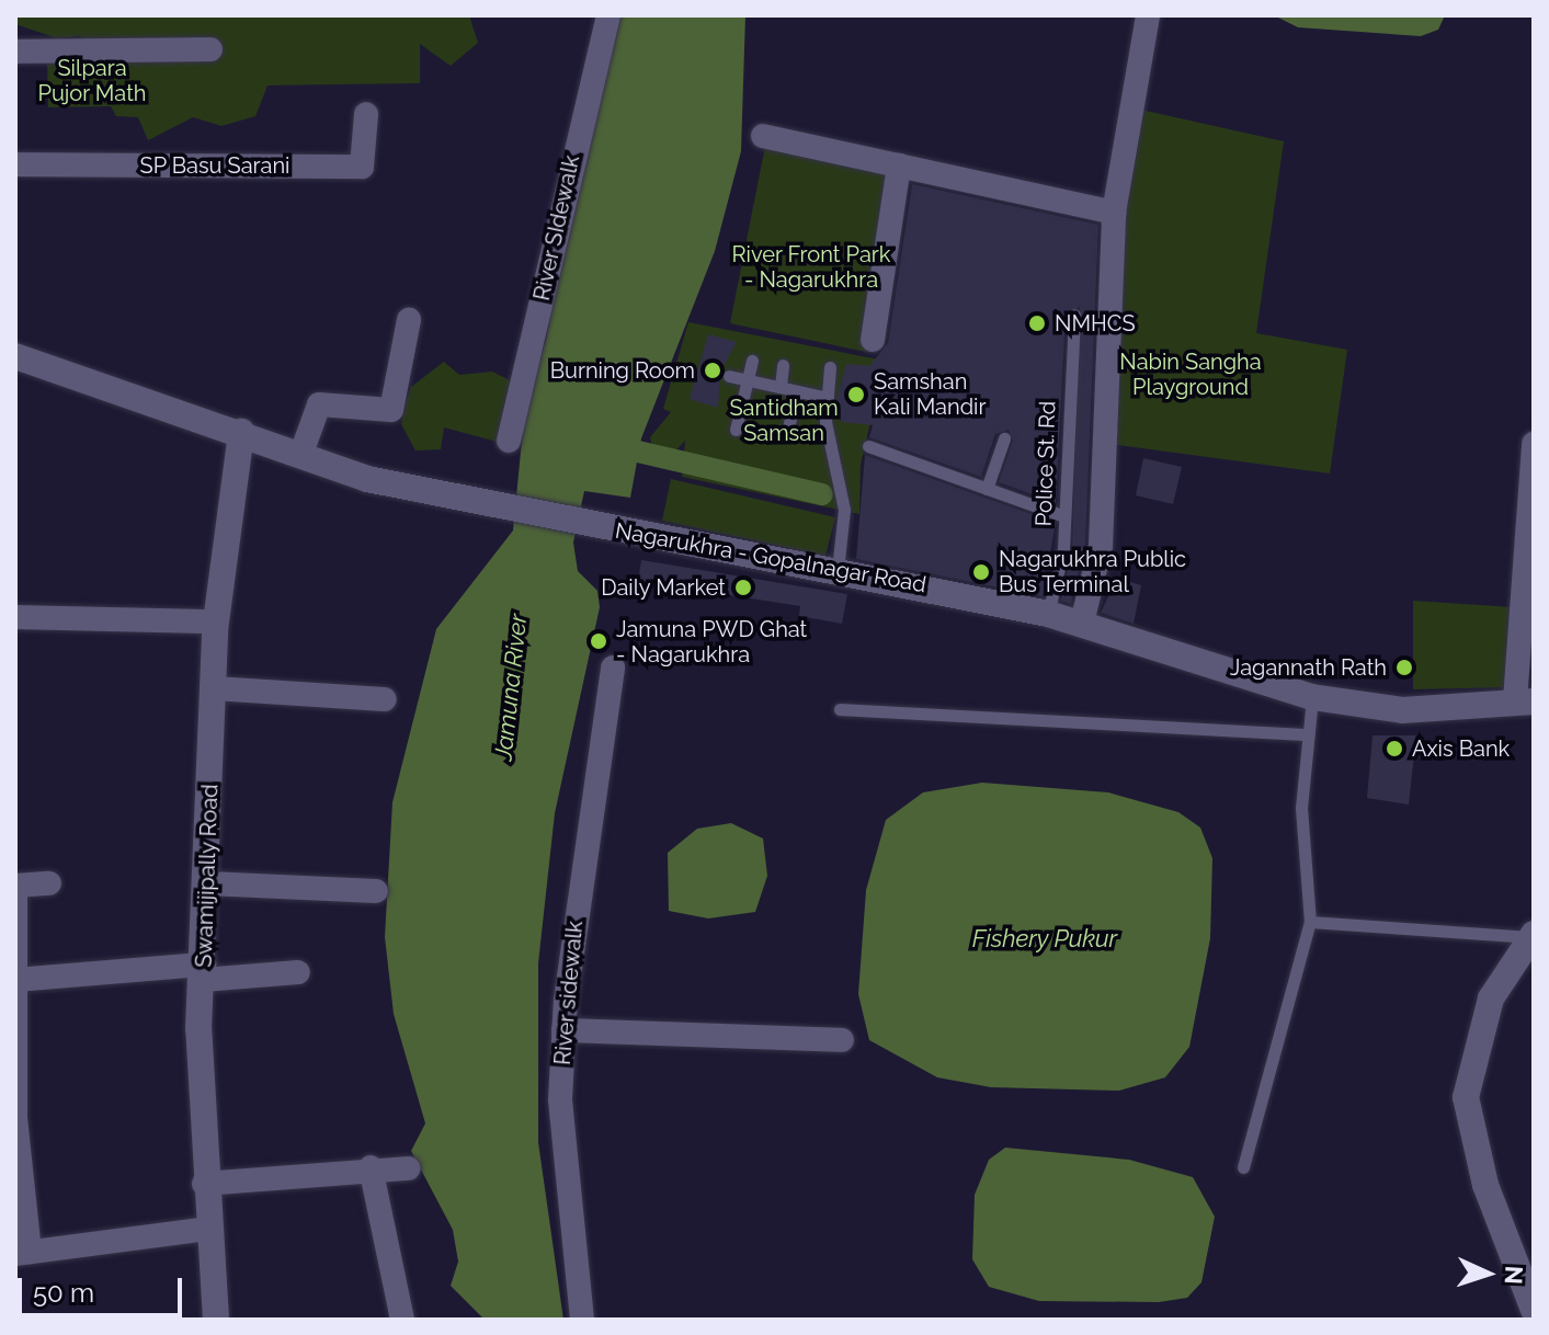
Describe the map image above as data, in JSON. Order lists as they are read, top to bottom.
{
  "streets": {
    "main road": ["Nagarukhra - Gopalnagar Road", "Swamijipally Road"],
    "street": ["SP Basu Sarani", "River SIdewalk", "River sidewalk"],
    "lane": ["Police St. Rd"]
  },
  "crossings": [
    ["Police St. Rd", "Nagarukhra - Gopalnagar Road"],
    ["Nagarukhra - Gopalnagar Road", "Swamijipally Road"]
  ],
  "water": ["Jamuna River", "Fishery Pukur"],
  "parks": [
    "Silpara Pujor Math",
    "River Front Park - Nagarukhra",
    "Nabin Sangha Playground",
    "Santidham Samsan"
  ],
  "places": [
    "NMHCS",
    "Burning Room",
    "Samshan Kali Mandir",
    "Nagarukhra Public Bus Terminal",
    "Daily Market",
    "Jamuna PWD Ghat - Nagarukhra",
    "Jagannath Rath",
    "Axis Bank"
  ],
  "scale_bar": "50 m",
  "north": "right"
}
